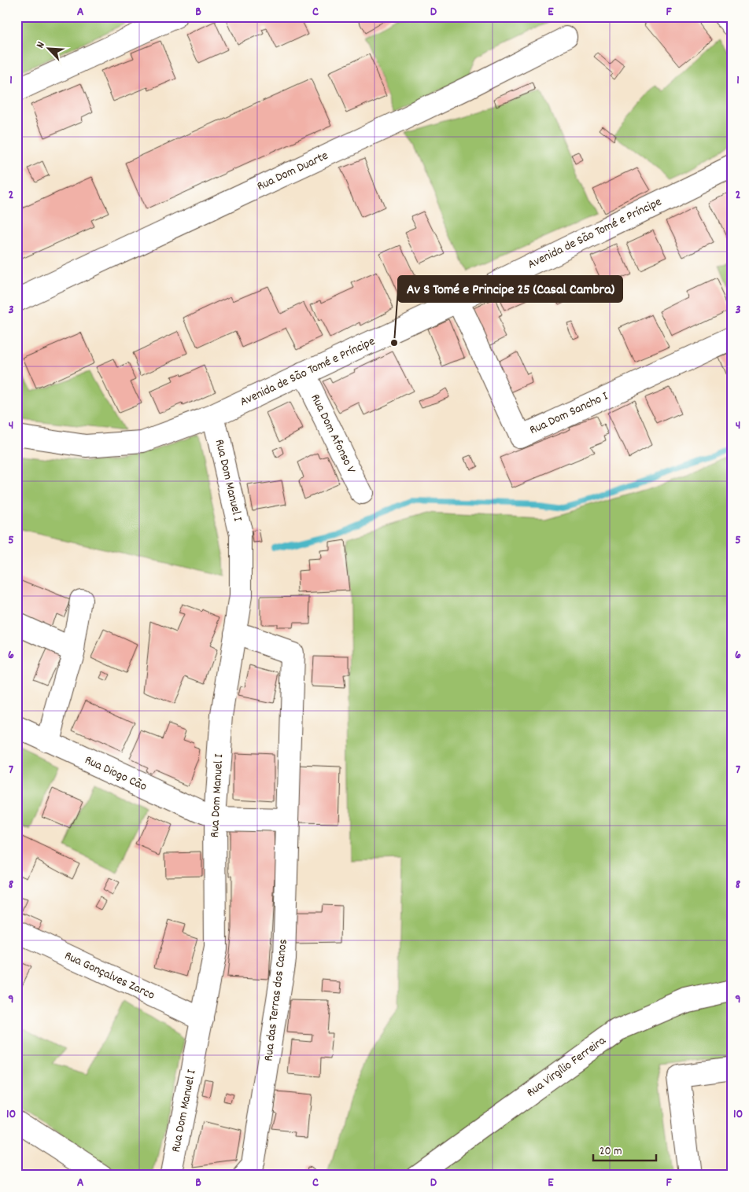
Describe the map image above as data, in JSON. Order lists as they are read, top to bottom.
{
  "streets": {
    "street": [
      "Rua Dom Duarte",
      "Avenida de São Tomé e Príncipe",
      "Rua Dom Sancho I",
      "Rua Dom Afonso V",
      "Rua Dom Manuel I",
      "Rua Diogo Cão",
      "Rua Gonçalves Zarco",
      "Rua das Terras dos Canos",
      "Rua Virgílio Ferreira"
    ]
  },
  "crossings": [
    ["Avenida de São Tomé e Príncipe", "Rua Dom Sancho I"],
    ["Avenida de São Tomé e Príncipe", "Rua Dom Afonso V"],
    ["Avenida de São Tomé e Príncipe", "Rua Dom Manuel I"],
    ["Rua Dom Manuel I", "Rua Diogo Cão"],
    ["Rua Dom Manuel I", "Rua Gonçalves Zarco"],
    ["Rua Dom Manuel I", "Rua das Terras dos Canos"]
  ],
  "places": ["Av S Tomé e Principe 25 (Casal Cambra)"],
  "scale_bar": "20 m",
  "north": "top left",
  "grid": {
    "columns": [
      "A",
      "B",
      "C",
      "D",
      "E",
      "F"
    ],
    "rows": [
      "1",
      "2",
      "3",
      "4",
      "5",
      "6",
      "7",
      "8",
      "9",
      "10"
    ]
  }
}
